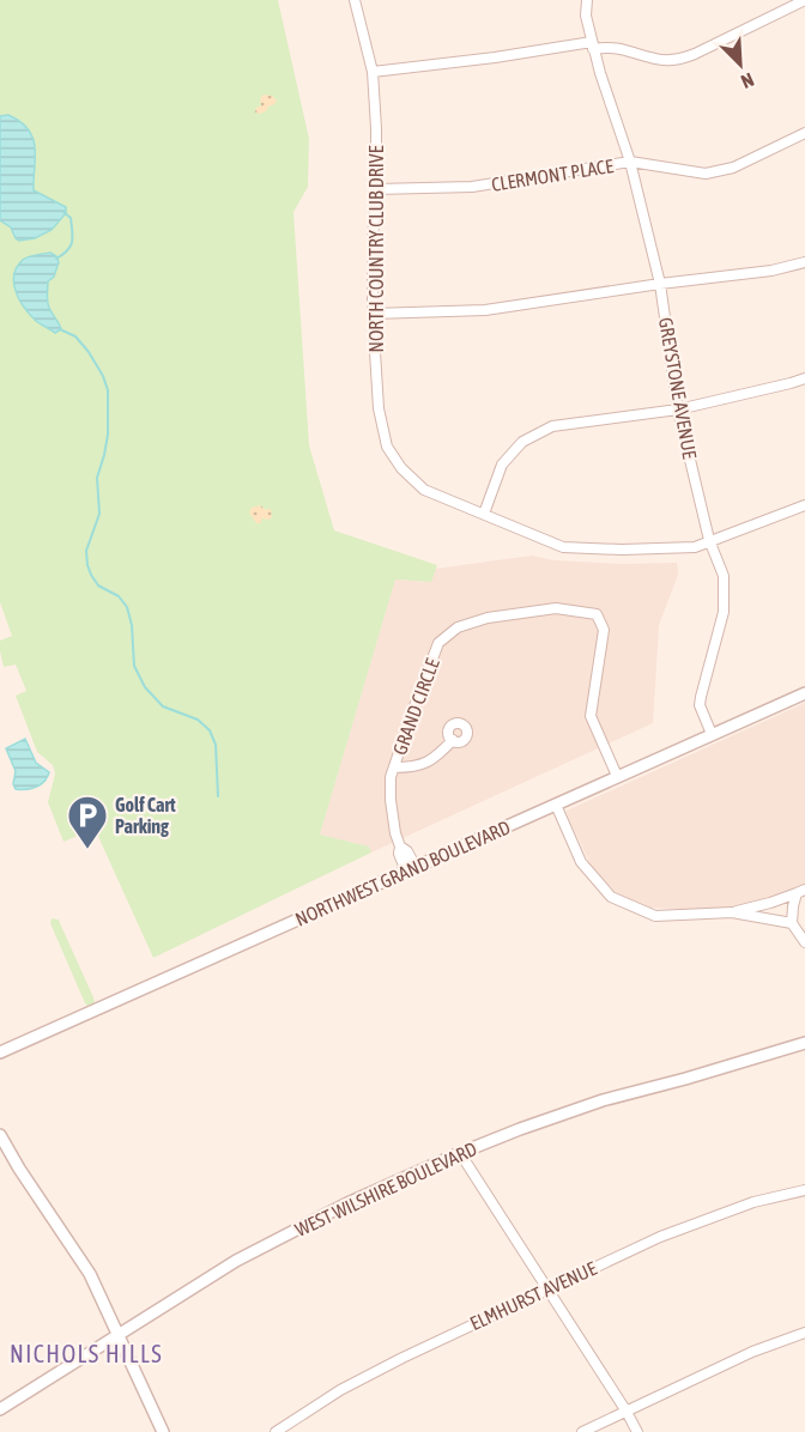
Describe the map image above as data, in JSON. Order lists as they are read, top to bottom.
{
  "streets": {
    "street": [
      "CLERMONT PLACE",
      "NORTH COUNTRY CLUB DRIVE",
      "GREYSTONE AVENUE",
      "GRAND CIRCLE",
      "NORTHWEST GRAND BOULEVARD",
      "WEST WILSHIRE BOULEVARD",
      "ELMHURST AVENUE"
    ]
  },
  "crossings": [
    ["CLERMONT PLACE", "NORTH COUNTRY CLUB DRIVE"],
    ["CLERMONT PLACE", "GREYSTONE AVENUE"],
    ["NORTH COUNTRY CLUB DRIVE", "GREYSTONE AVENUE"],
    ["GREYSTONE AVENUE", "NORTHWEST GRAND BOULEVARD"],
    ["GRAND CIRCLE", "NORTHWEST GRAND BOULEVARD"]
  ],
  "districts": ["NICHOLS HILLS"],
  "places": {
    "parking": ["Golf Cart Parking"]
  },
  "north": "bottom right"
}
